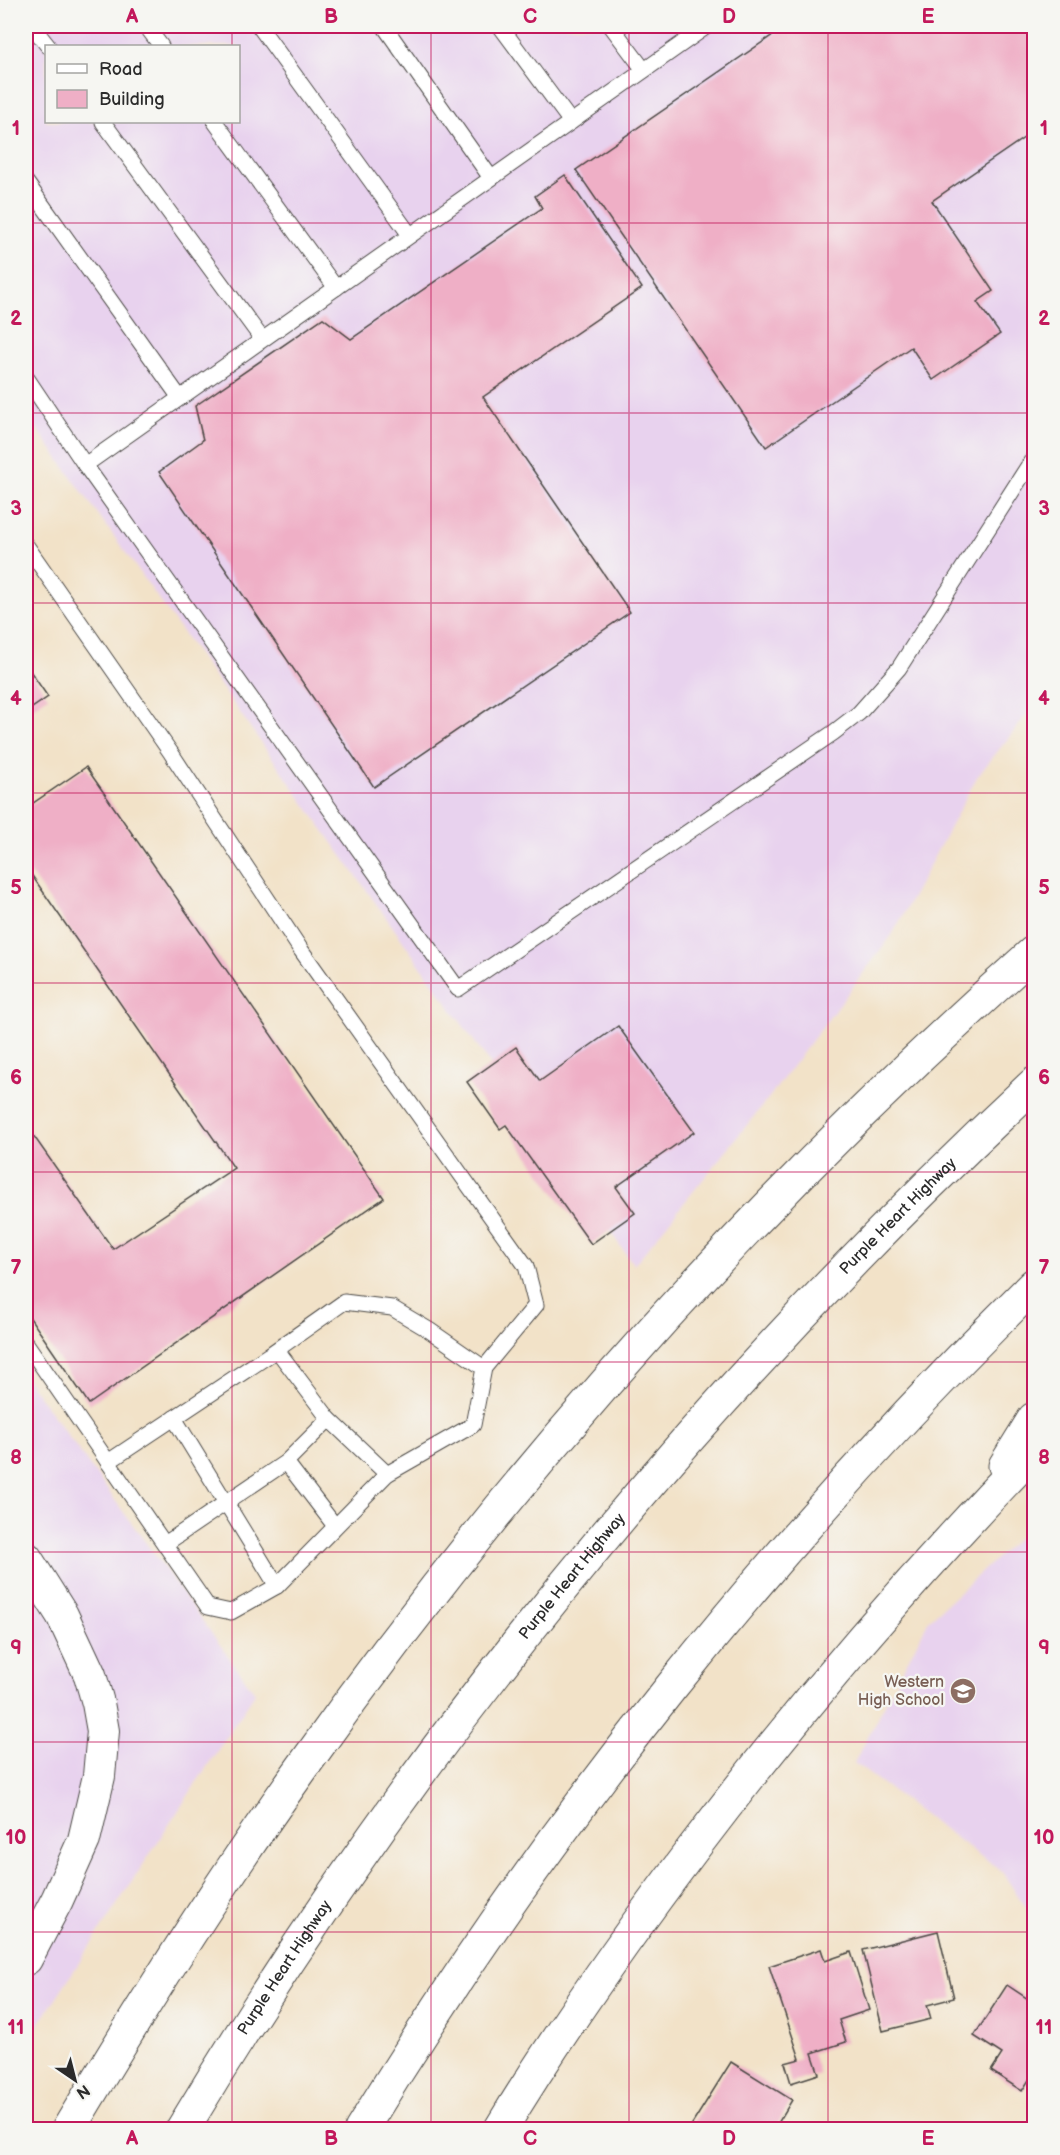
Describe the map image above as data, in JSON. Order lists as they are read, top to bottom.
{
  "streets": {
    "highway": ["Purple Heart Highway"]
  },
  "places": {
    "school or university": ["Western High School"]
  },
  "legend": ["Road", "Building"],
  "north": "bottom right",
  "grid": {
    "columns": [
      "A",
      "B",
      "C",
      "D",
      "E"
    ],
    "rows": [
      "1",
      "2",
      "3",
      "4",
      "5",
      "6",
      "7",
      "8",
      "9",
      "10",
      "11"
    ]
  }
}
